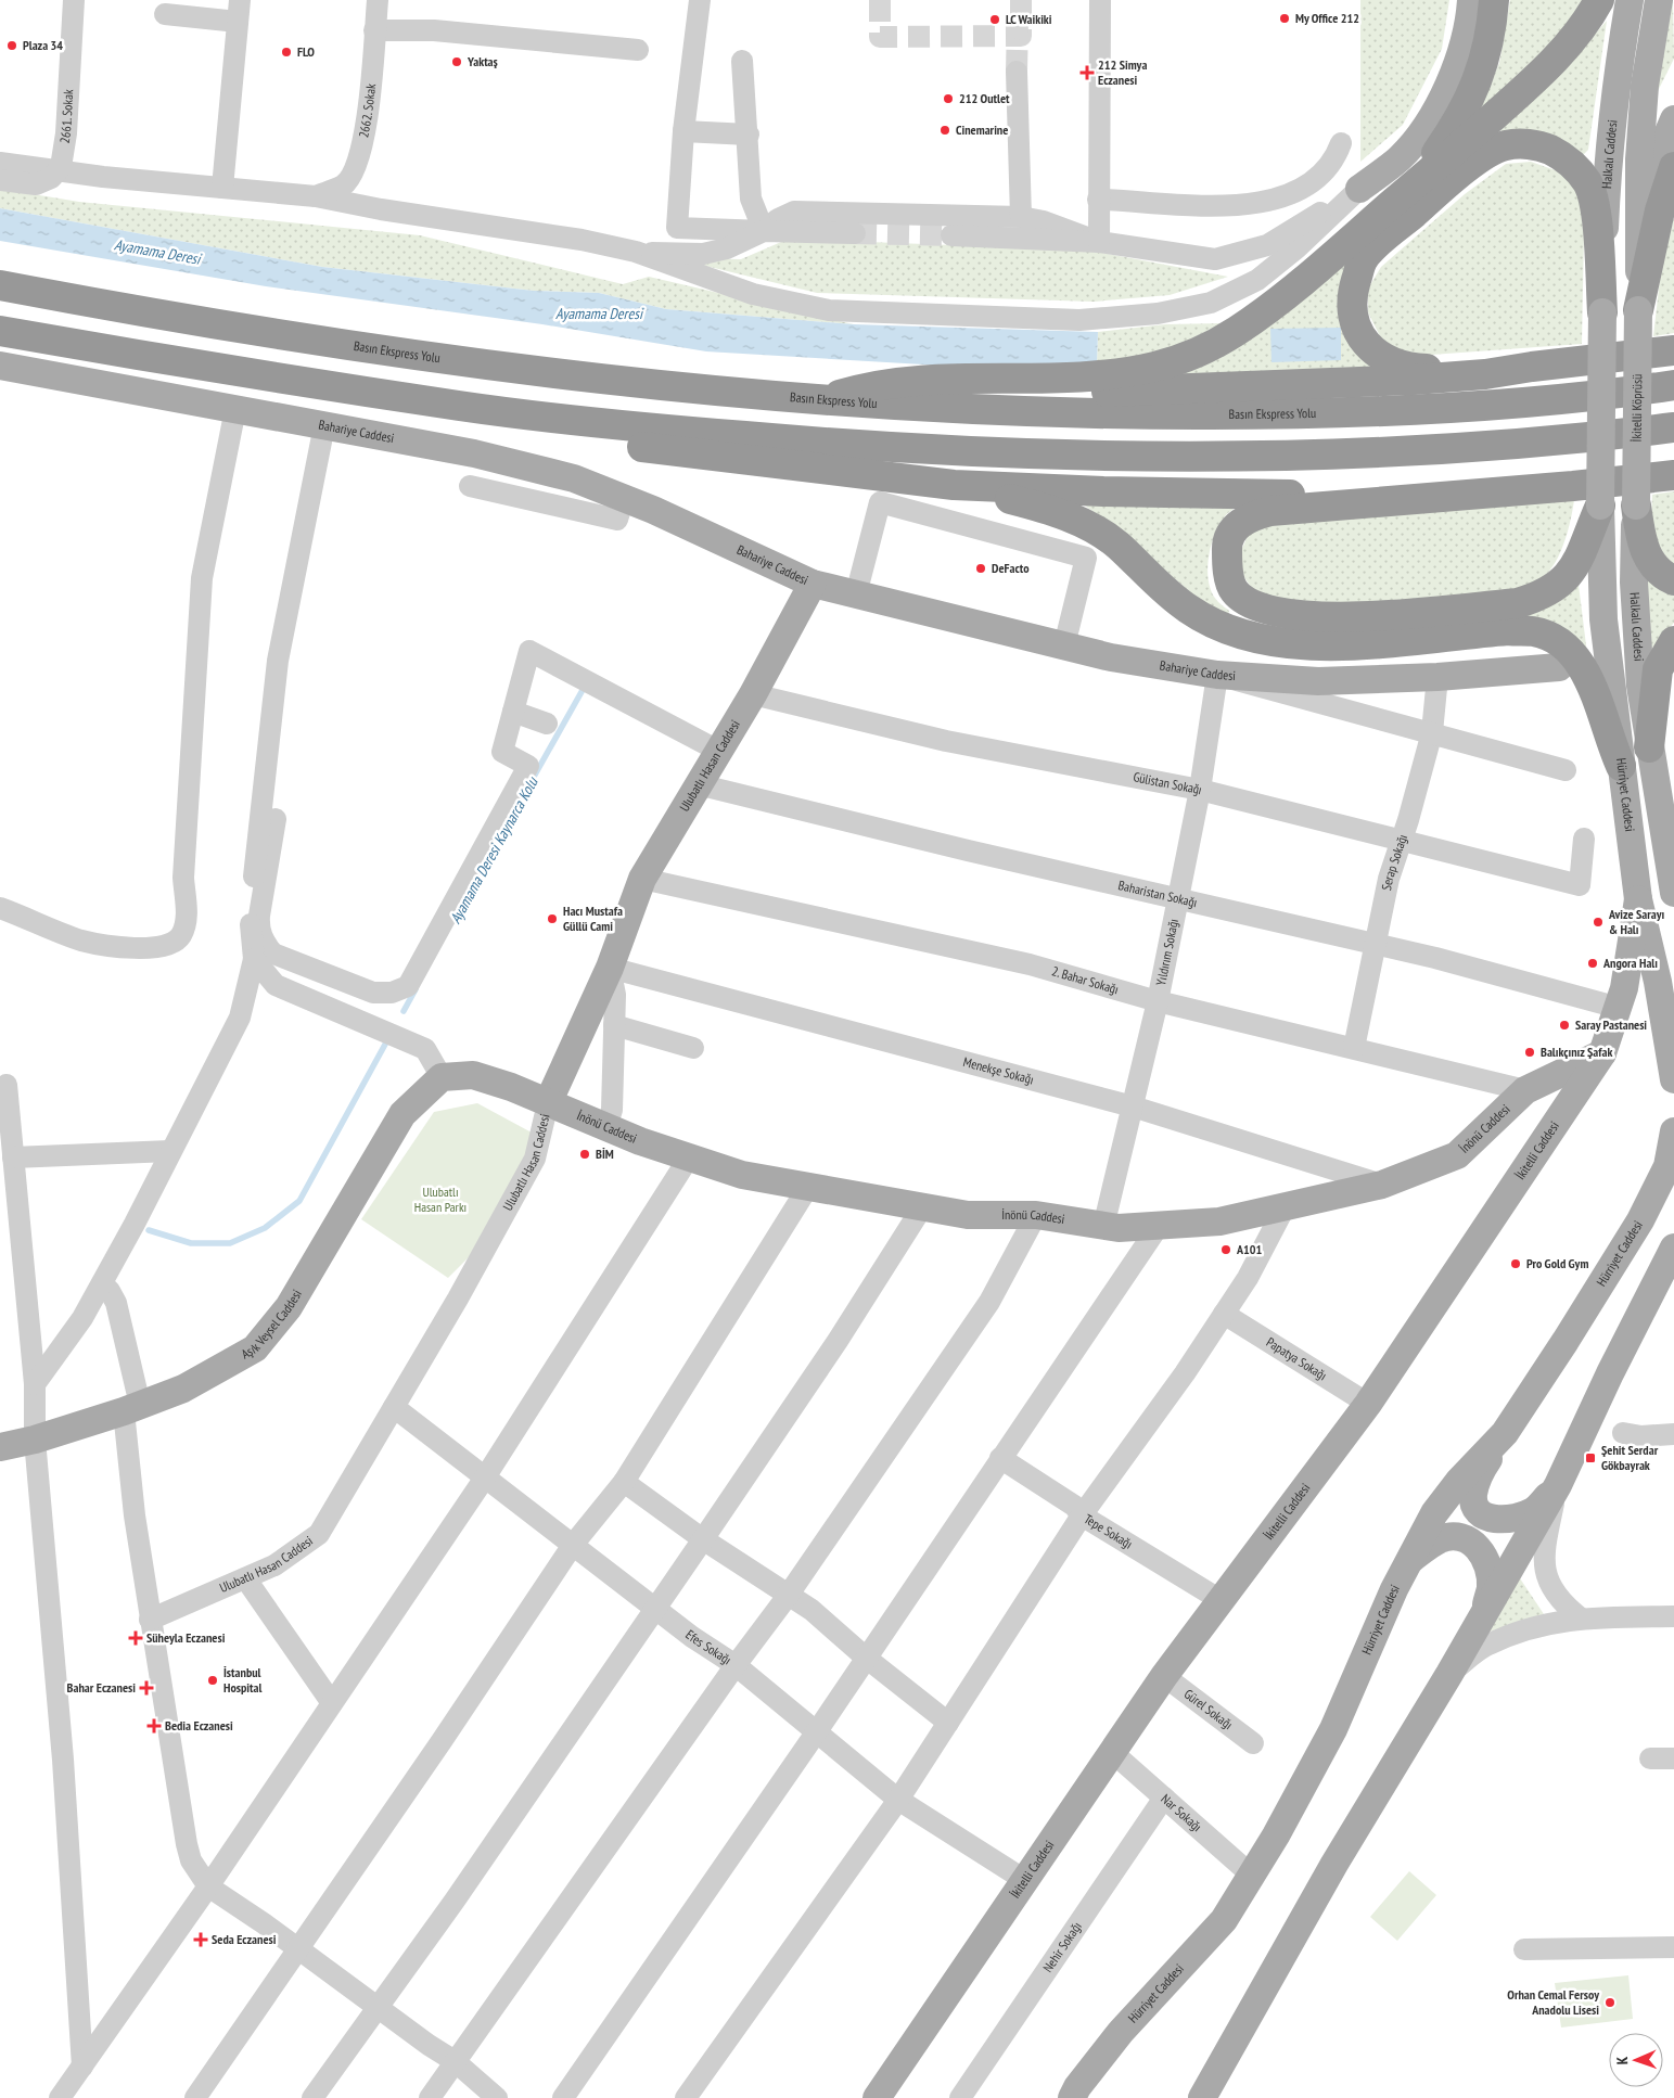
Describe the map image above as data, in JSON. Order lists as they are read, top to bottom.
{
  "streets": {
    "highway": ["Basın Ekspress Yolu"],
    "main road": [
      "Halkalı Caddesi",
      "İkitelli Köprüsü",
      "Bahariye Caddesi",
      "Ulubatlı Hasan Caddesi",
      "Hürriyet Caddesi",
      "İnönü Caddesi",
      "İkitelli Caddesi",
      "Aşık Veysel Caddesi"
    ],
    "street": [
      "2662. Sokak",
      "2661. Sokak",
      "Gülistan Sokağı",
      "Serap Sokağı",
      "Baharistan Sokağı",
      "Yıldırım Sokağı",
      "2. Bahar Sokağı",
      "Menekşe Sokağı",
      "Papatya Sokağı",
      "Tepe Sokağı",
      "Efes Sokağı",
      "Gürel Sokağı",
      "Nar Sokağı",
      "Nehir Sokağı"
    ]
  },
  "crossings": [
    ["Halkalı Caddesi", "İkitelli Köprüsü"],
    ["Bahariye Caddesi", "Ulubatlı Hasan Caddesi"],
    ["Bahariye Caddesi", "Serap Sokağı"],
    ["Bahariye Caddesi", "Yıldırım Sokağı"],
    ["Ulubatlı Hasan Caddesi", "Gülistan Sokağı"],
    ["Ulubatlı Hasan Caddesi", "Baharistan Sokağı"],
    ["Ulubatlı Hasan Caddesi", "2. Bahar Sokağı"],
    ["Ulubatlı Hasan Caddesi", "Menekşe Sokağı"],
    ["Ulubatlı Hasan Caddesi", "İnönü Caddesi"],
    ["Ulubatlı Hasan Caddesi", "Efes Sokağı"],
    ["Gülistan Sokağı", "Serap Sokağı"],
    ["Gülistan Sokağı", "Yıldırım Sokağı"],
    ["Hürriyet Caddesi", "İkitelli Caddesi"],
    ["Hürriyet Caddesi", "Nar Sokağı"],
    ["Serap Sokağı", "Baharistan Sokağı"],
    ["Serap Sokağı", "2. Bahar Sokağı"],
    ["Baharistan Sokağı", "Yıldırım Sokağı"],
    ["Baharistan Sokağı", "İkitelli Caddesi"],
    ["Yıldırım Sokağı", "2. Bahar Sokağı"],
    ["Yıldırım Sokağı", "Menekşe Sokağı"],
    ["Yıldırım Sokağı", "İnönü Caddesi"],
    ["2. Bahar Sokağı", "İnönü Caddesi"],
    ["Menekşe Sokağı", "İnönü Caddesi"],
    ["İnönü Caddesi", "İkitelli Caddesi"],
    ["İnönü Caddesi", "Aşık Veysel Caddesi"],
    ["İkitelli Caddesi", "Papatya Sokağı"],
    ["İkitelli Caddesi", "Tepe Sokağı"],
    ["İkitelli Caddesi", "Efes Sokağı"],
    ["İkitelli Caddesi", "Gürel Sokağı"],
    ["İkitelli Caddesi", "Nar Sokağı"],
    ["Nar Sokağı", "Nehir Sokağı"]
  ],
  "water": ["Ayamama Deresi", "Ayamama Deresi Kaynarca Kolu"],
  "parks": ["Ulubatlı Hasan Parkı"],
  "places": {
    "other": [
      "My Office 212",
      "LC Waikiki",
      "Plaza 34",
      "FLO",
      "Yaktaş",
      "212 Outlet",
      "Cinemarine",
      "DeFacto",
      "Hacı Mustafa Güllü Cami",
      "Avize Sarayı & Halı",
      "Angora Halı",
      "Saray Pastanesi",
      "Balıkçınız Şafak",
      "BİM",
      "A101",
      "Pro Gold Gym",
      "İstanbul Hospital",
      "Orhan Cemal Fersoy Anadolu Lisesi"
    ],
    "health": [
      "212 Simya Eczanesi",
      "Süheyla Eczanesi",
      "Bahar Eczanesi",
      "Bedia Eczanesi",
      "Seda Eczanesi"
    ],
    "transit": ["Şehit Serdar Gökbayrak"]
  },
  "north": "left"
}
